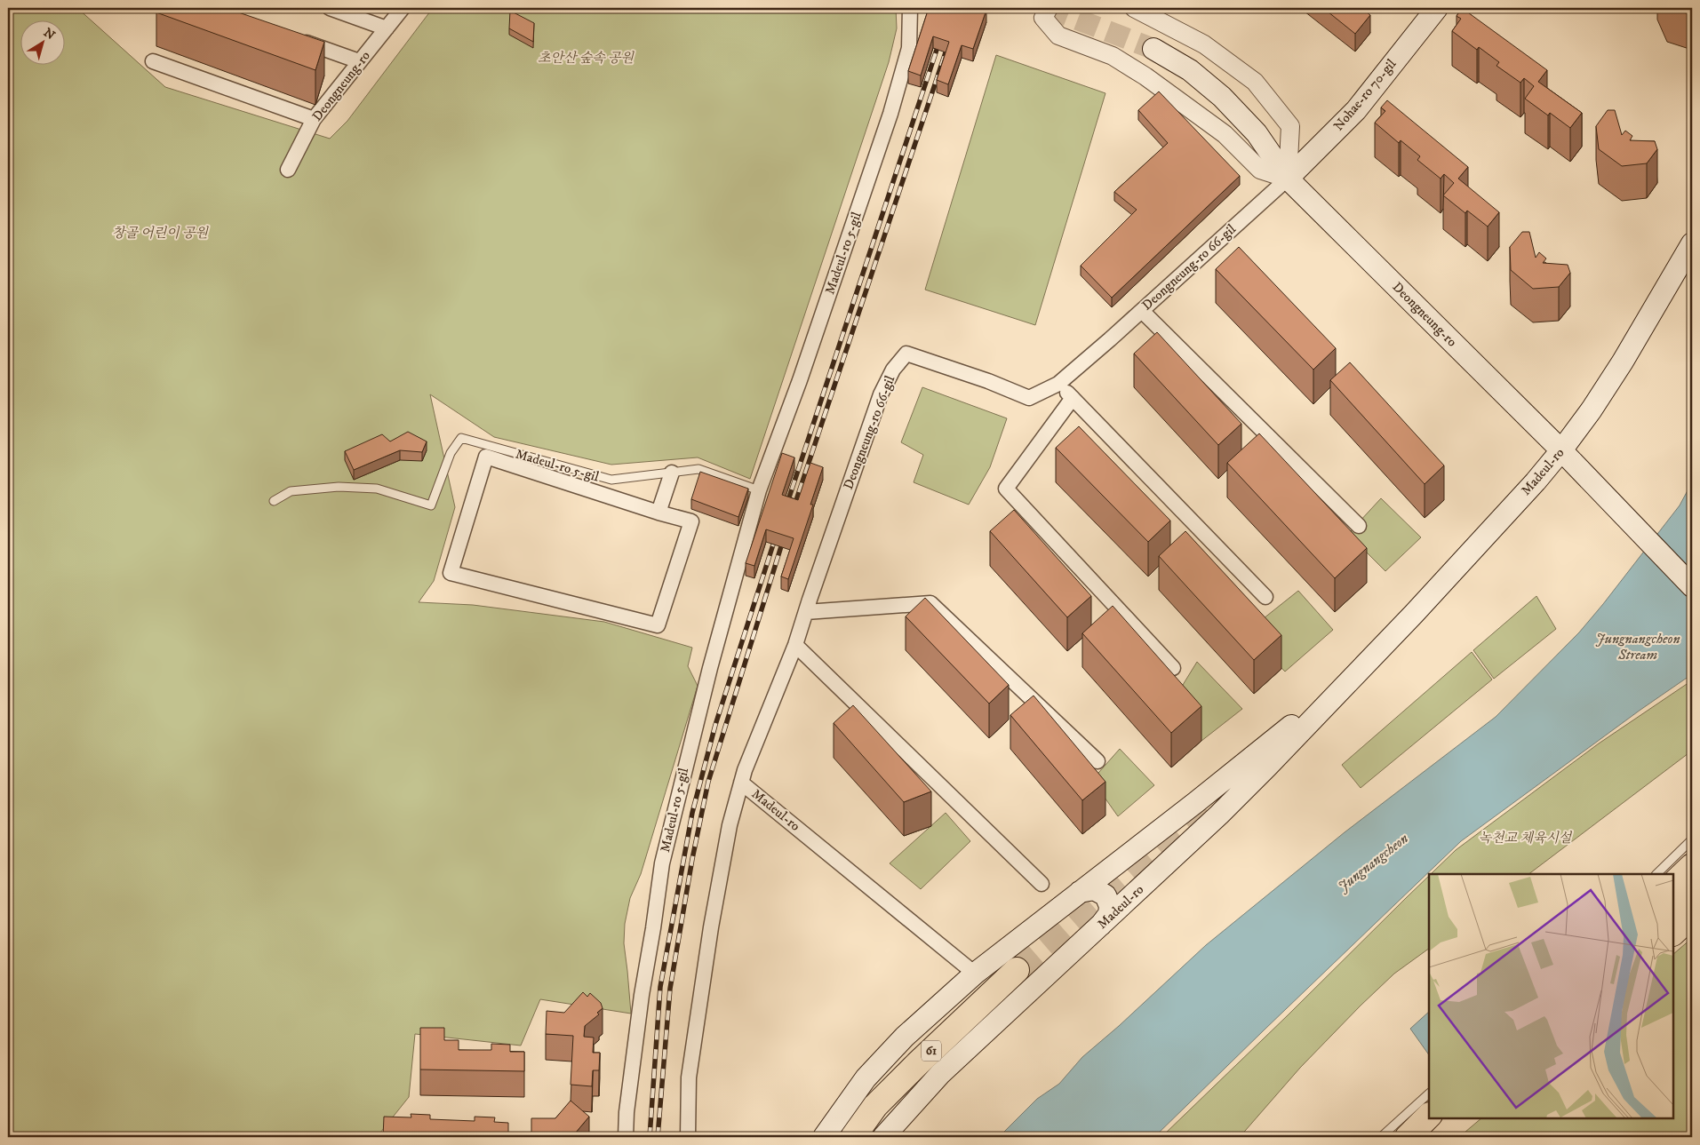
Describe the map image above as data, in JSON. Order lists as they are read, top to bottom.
{
  "streets": {
    "highway": ["61"],
    "main road": ["Deongneung-ro", "Nohae-ro 70-gil", "Madeul-ro"],
    "street": ["Madeul-ro 5-gil", "Deongneung-ro 66-gil"]
  },
  "crossings": [
    ["Deongneung-ro", "Nohae-ro 70-gil"],
    ["Deongneung-ro", "Deongneung-ro 66-gil"],
    ["Deongneung-ro", "Madeul-ro"],
    ["Nohae-ro 70-gil", "Deongneung-ro 66-gil"],
    ["Deongneung-ro 66-gil", "Madeul-ro"]
  ],
  "water": ["Jungnangcheon Stream", "Jungnangcheon"],
  "parks": ["초안산 숲속 공원", "창골 어린이 공원", "녹천교 체육시설"],
  "north": "top right"
}
